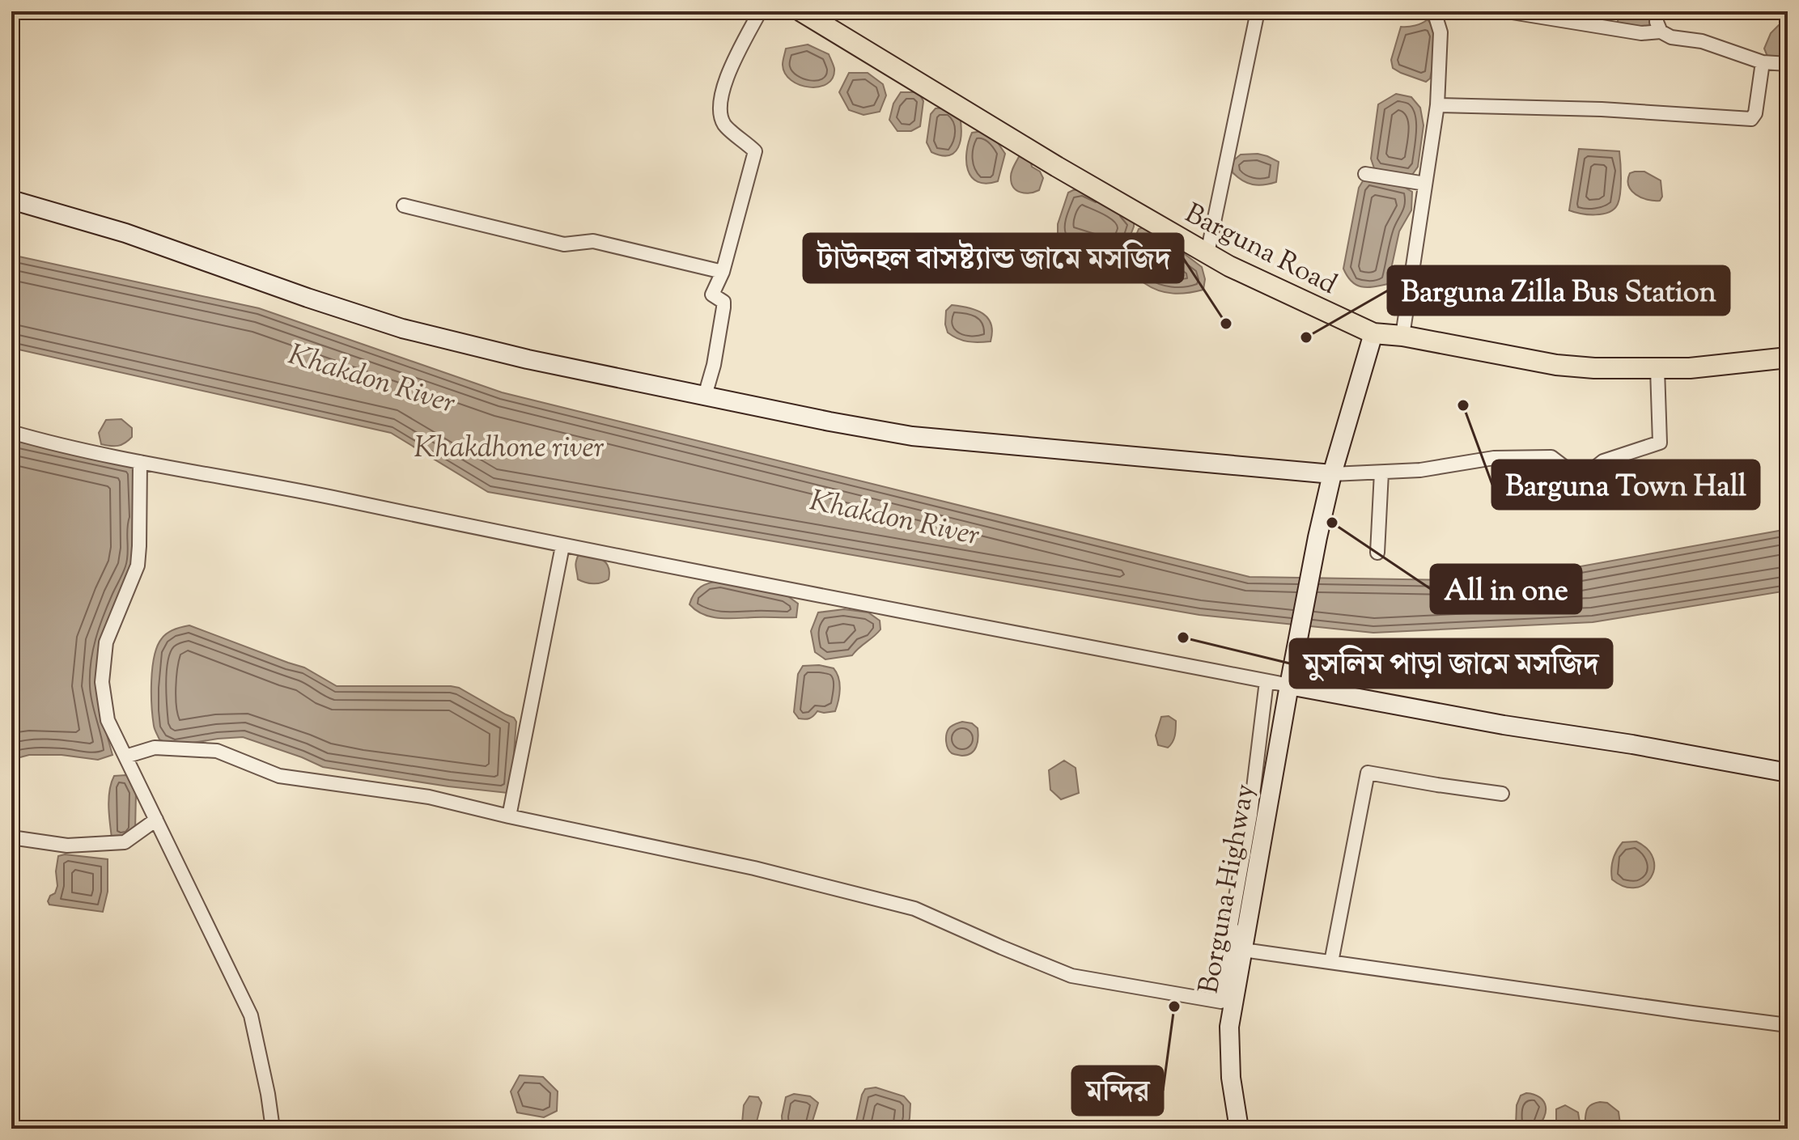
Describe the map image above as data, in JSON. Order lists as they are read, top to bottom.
{
  "streets": {
    "main road": ["Barguna Road"],
    "street": ["Borguna Highway"]
  },
  "crossings": [
    ["Barguna Road", "Borguna Highway"]
  ],
  "water": ["Khakdon River", "Khakdhone river"],
  "places": [
    "টাউনহল বাসষ্ট্যান্ড জামে মসজিদ",
    "Barguna Zilla Bus Station",
    "Barguna Town Hall",
    "All in one",
    "মুসলিম পাড়া জামে মসজিদ",
    "মন্দির"
  ]
}
